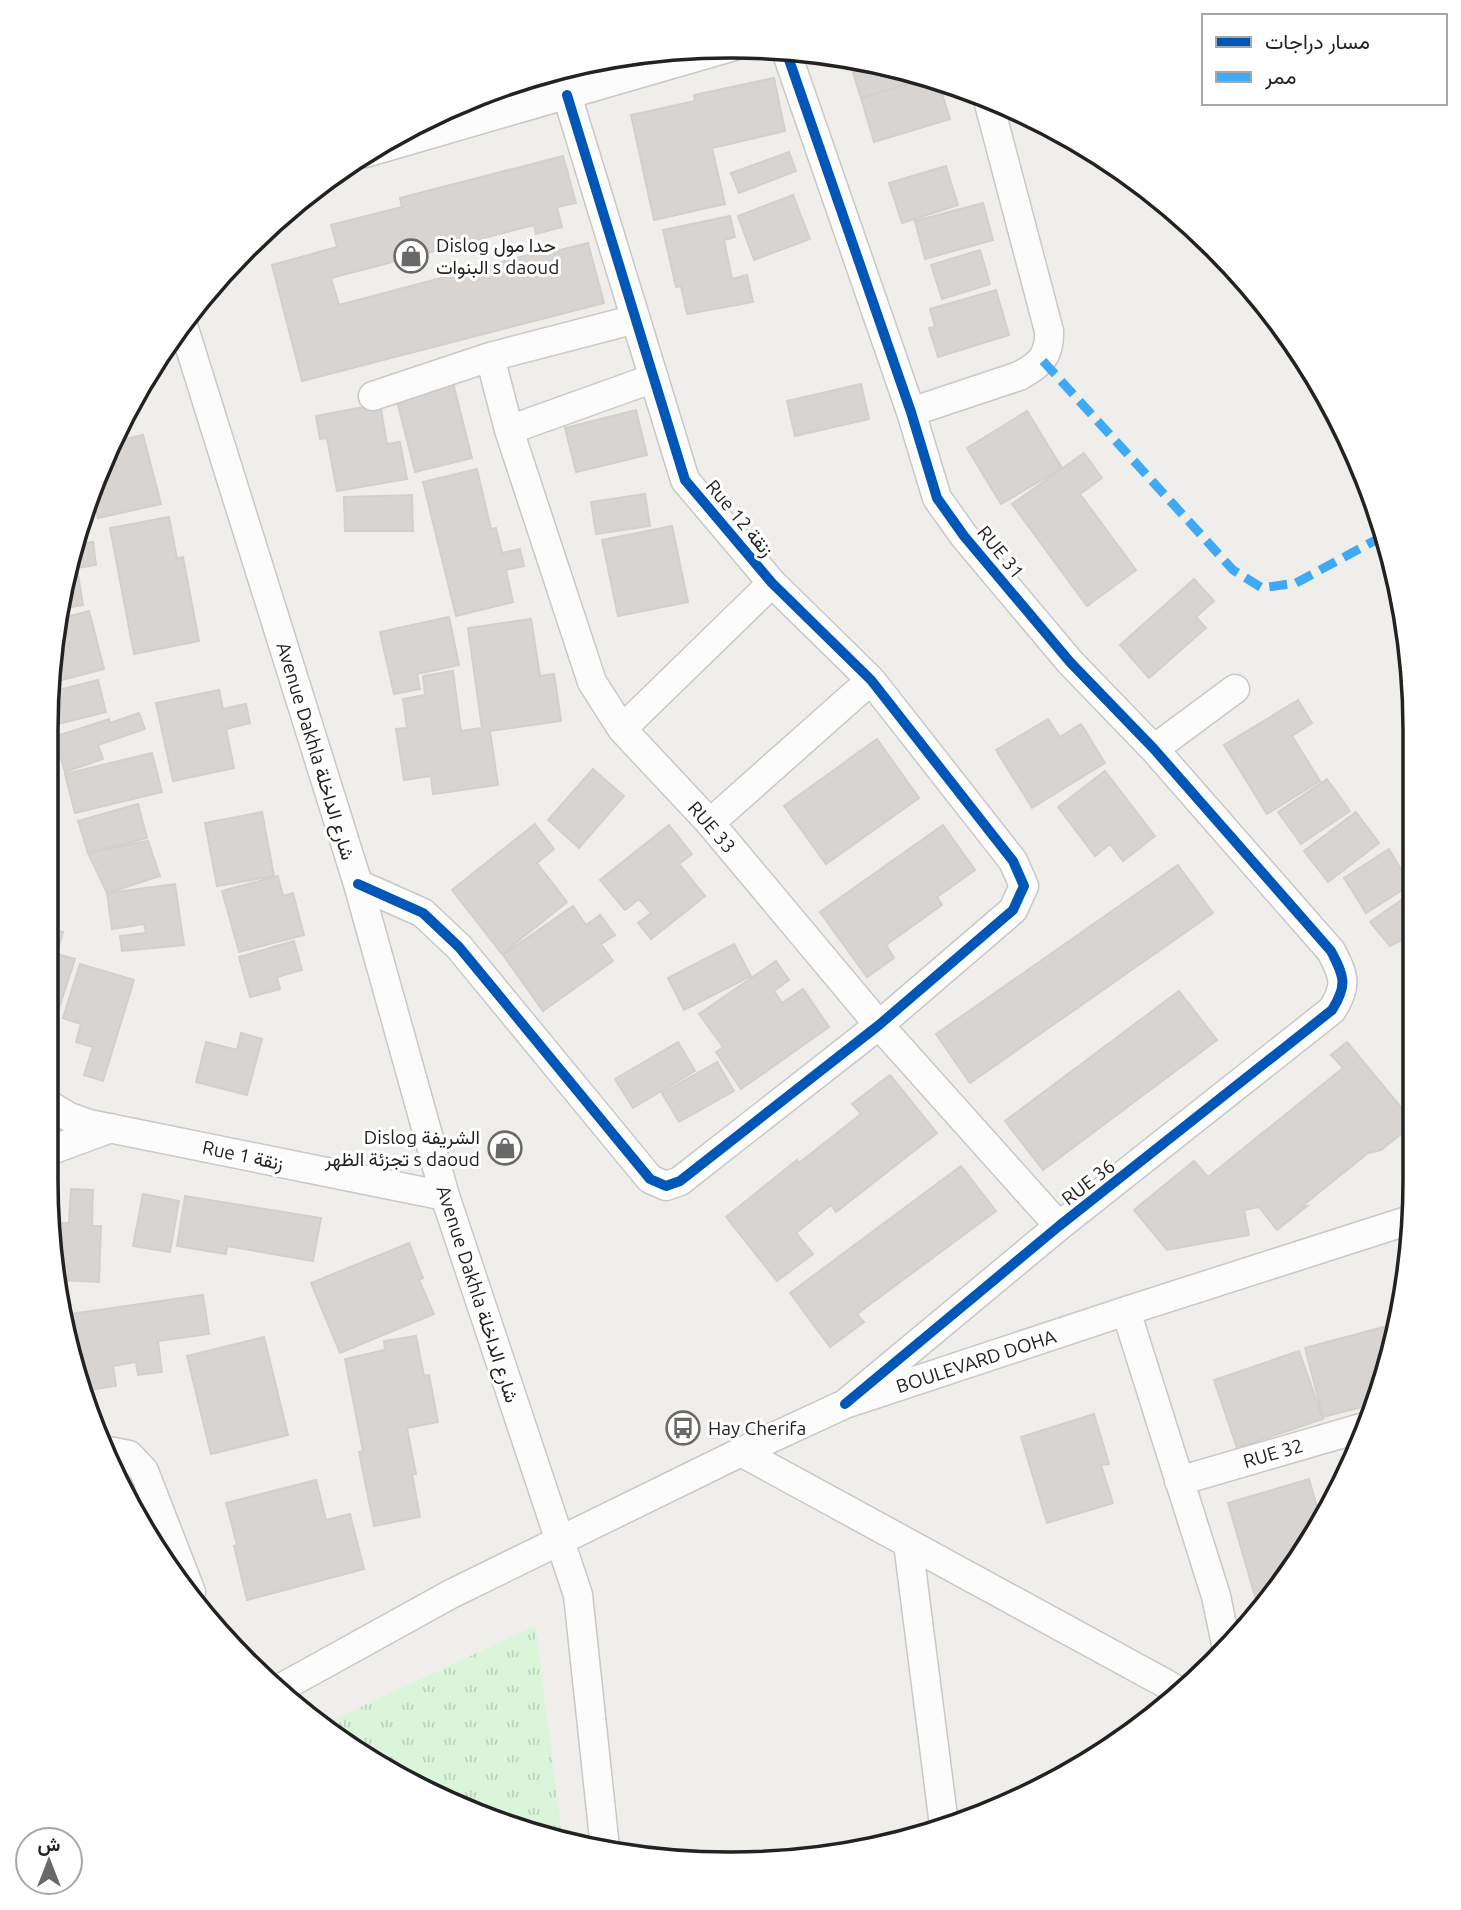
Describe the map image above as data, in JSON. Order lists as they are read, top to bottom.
{
  "streets": {
    "street": [
      "Rue 12 زنقة",
      "RUE 31",
      "Avenue Dakhla شارع الداخلة",
      "RUE 33",
      "Rue 1 زنقة",
      "RUE 36",
      "BOULEVARD DOHA",
      "RUE 32"
    ]
  },
  "crossings": [
    ["Rue 12 زنقة", "RUE 33"],
    ["RUE 31", "RUE 36"],
    ["Avenue Dakhla شارع الداخلة", "Rue 1 زنقة"],
    ["Avenue Dakhla شارع الداخلة", "BOULEVARD DOHA"],
    ["RUE 33", "RUE 36"],
    ["RUE 36", "BOULEVARD DOHA"]
  ],
  "places": {
    "shop": ["Dislog حدا مول البنوات s daoud", "Dislog الشريفة تجزئة الظهر s daoud"],
    "bus stop": ["Hay Cherifa"]
  },
  "legend": ["مسار دراجات", "ممر"],
  "north": "top"
}
